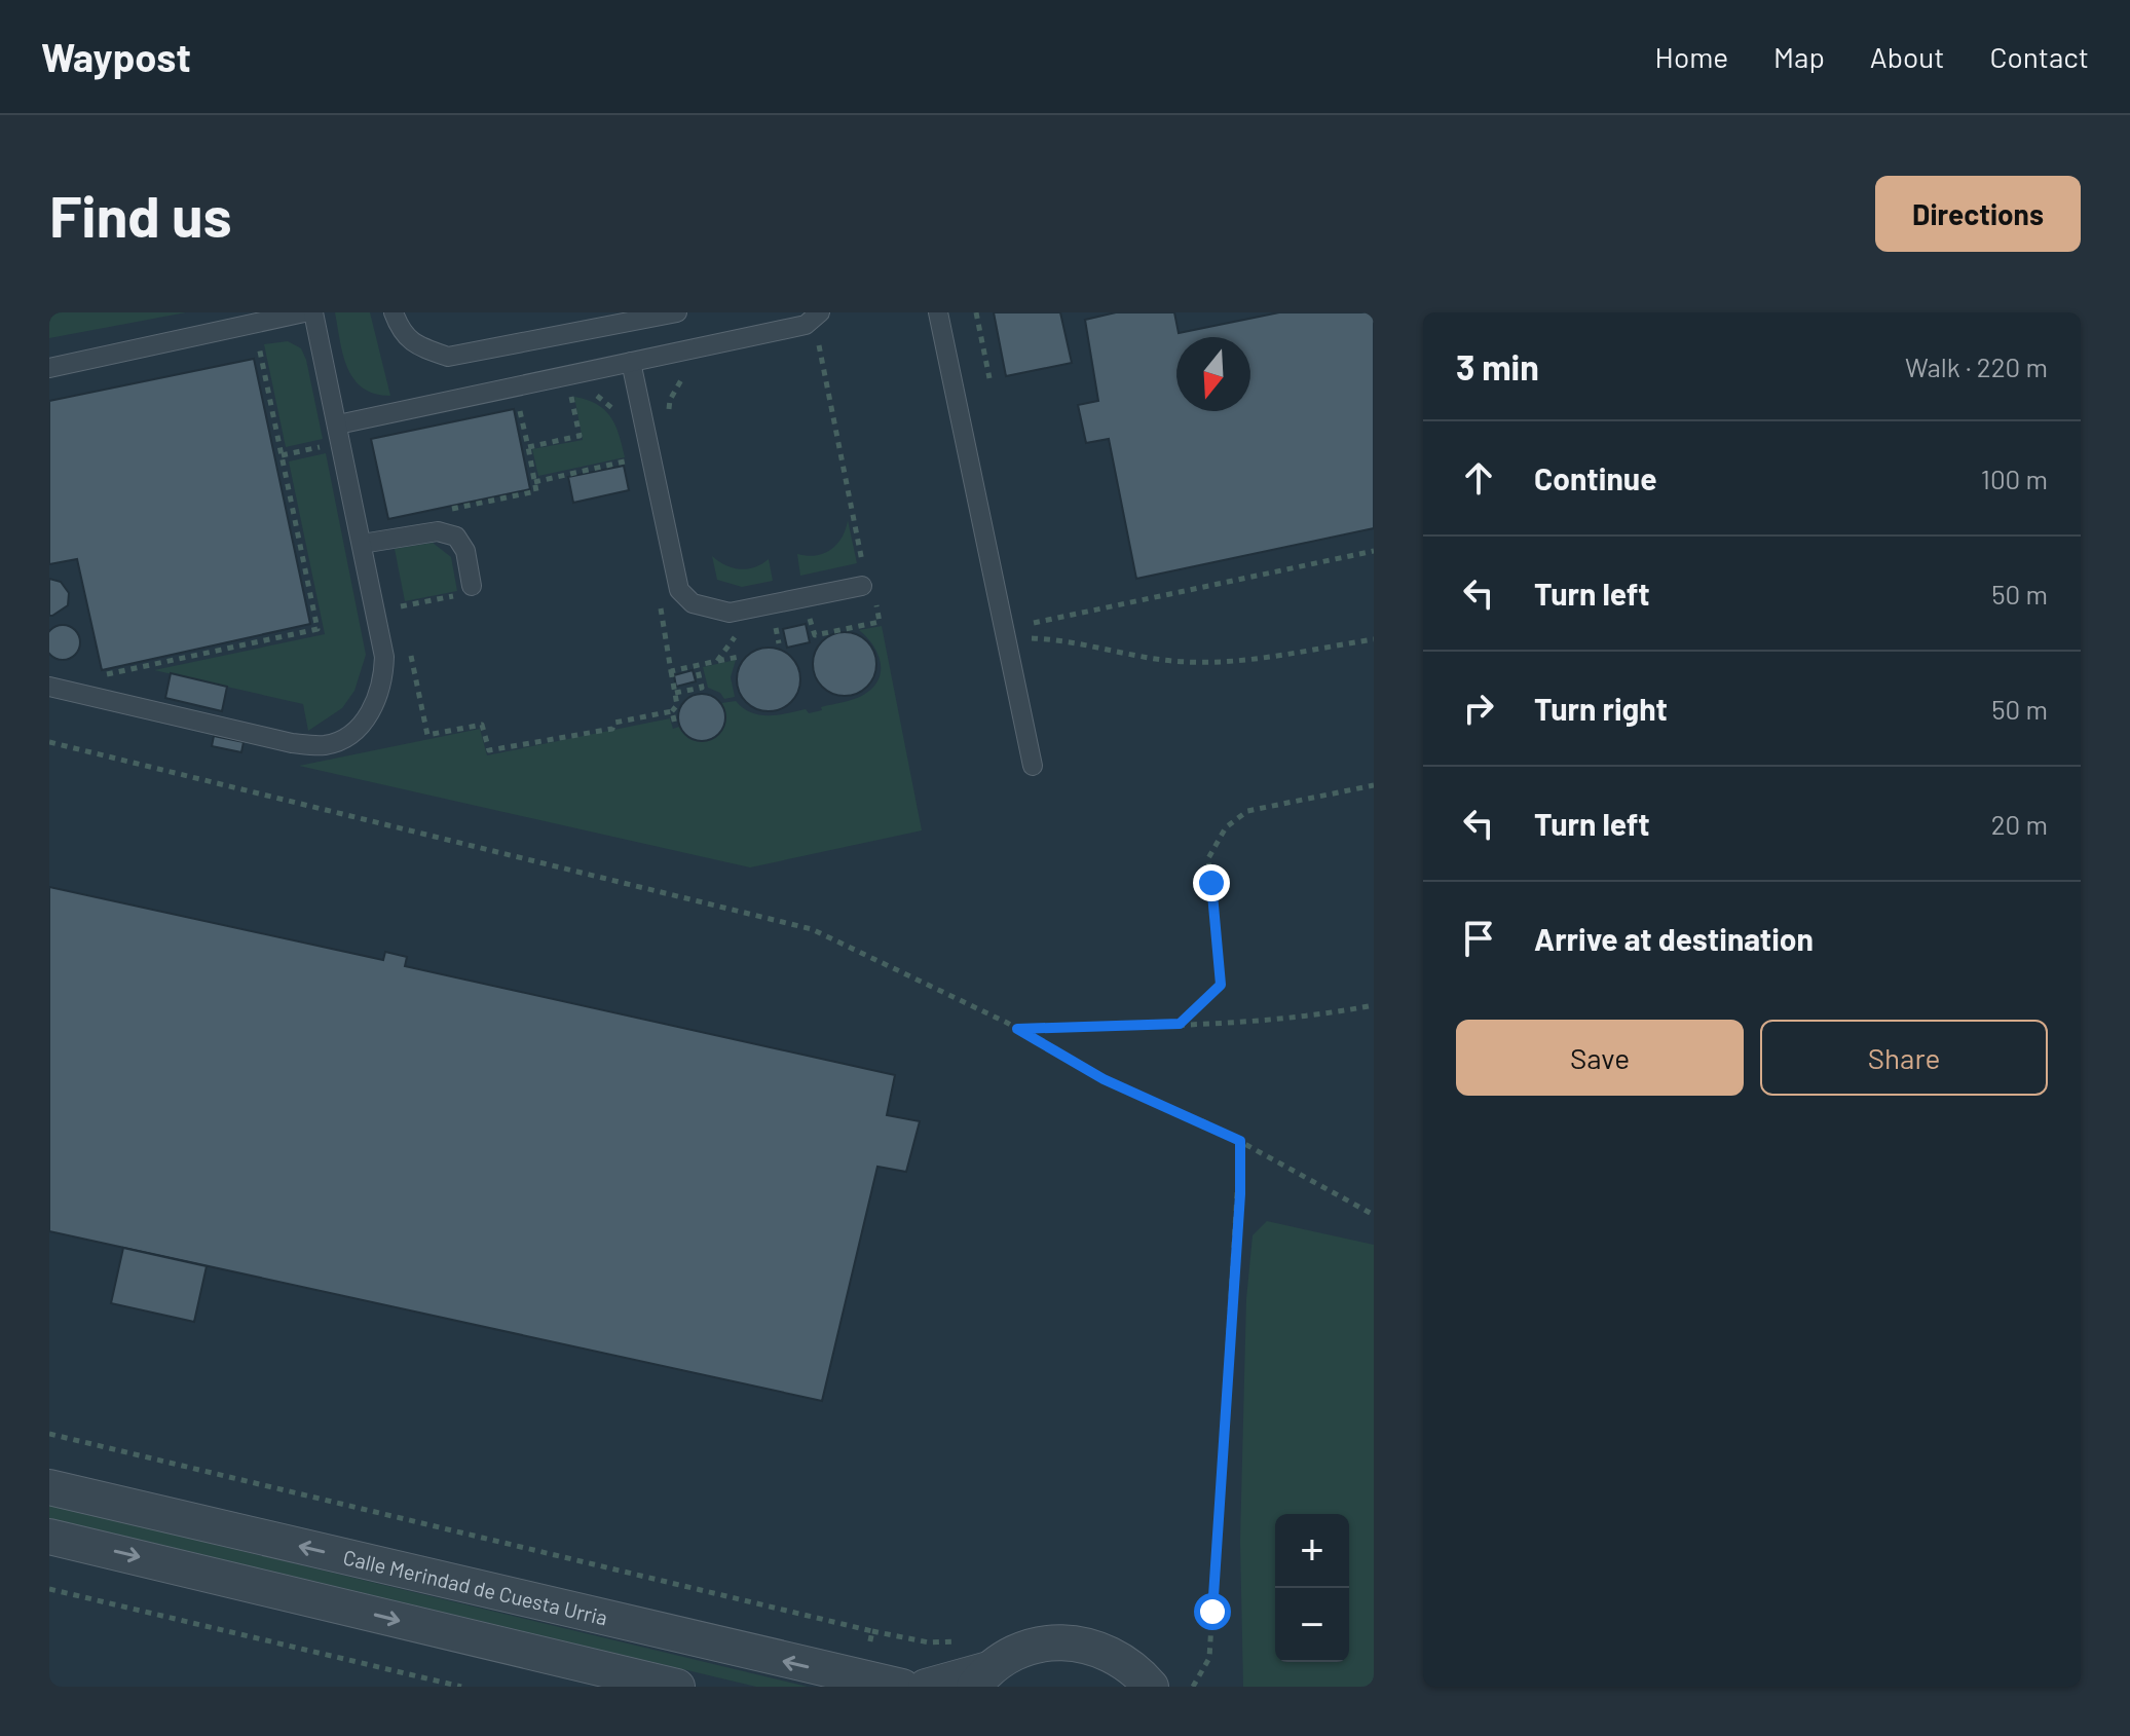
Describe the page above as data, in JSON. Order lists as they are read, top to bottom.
{
  "streets": {
    "street": ["Calle Merindad de Cuesta Urria"]
  },
  "north": "bottom",
  "page": {
    "header": "Waypost",
    "nav": [
      "Home",
      "Map",
      "About",
      "Contact"
    ],
    "buttons": [
      "Directions",
      ["Save", "Share"]
    ],
    "title": "Find us",
    "heading": ["3 min", "Walk · 220 m"],
    "list": [
      ["Continue", "100 m"],
      ["Turn left", "50 m"],
      ["Turn right", "50 m"],
      ["Turn left", "20 m"],
      "Arrive at destination"
    ],
    "map_buttons": ["+", "−"]
  }
}
